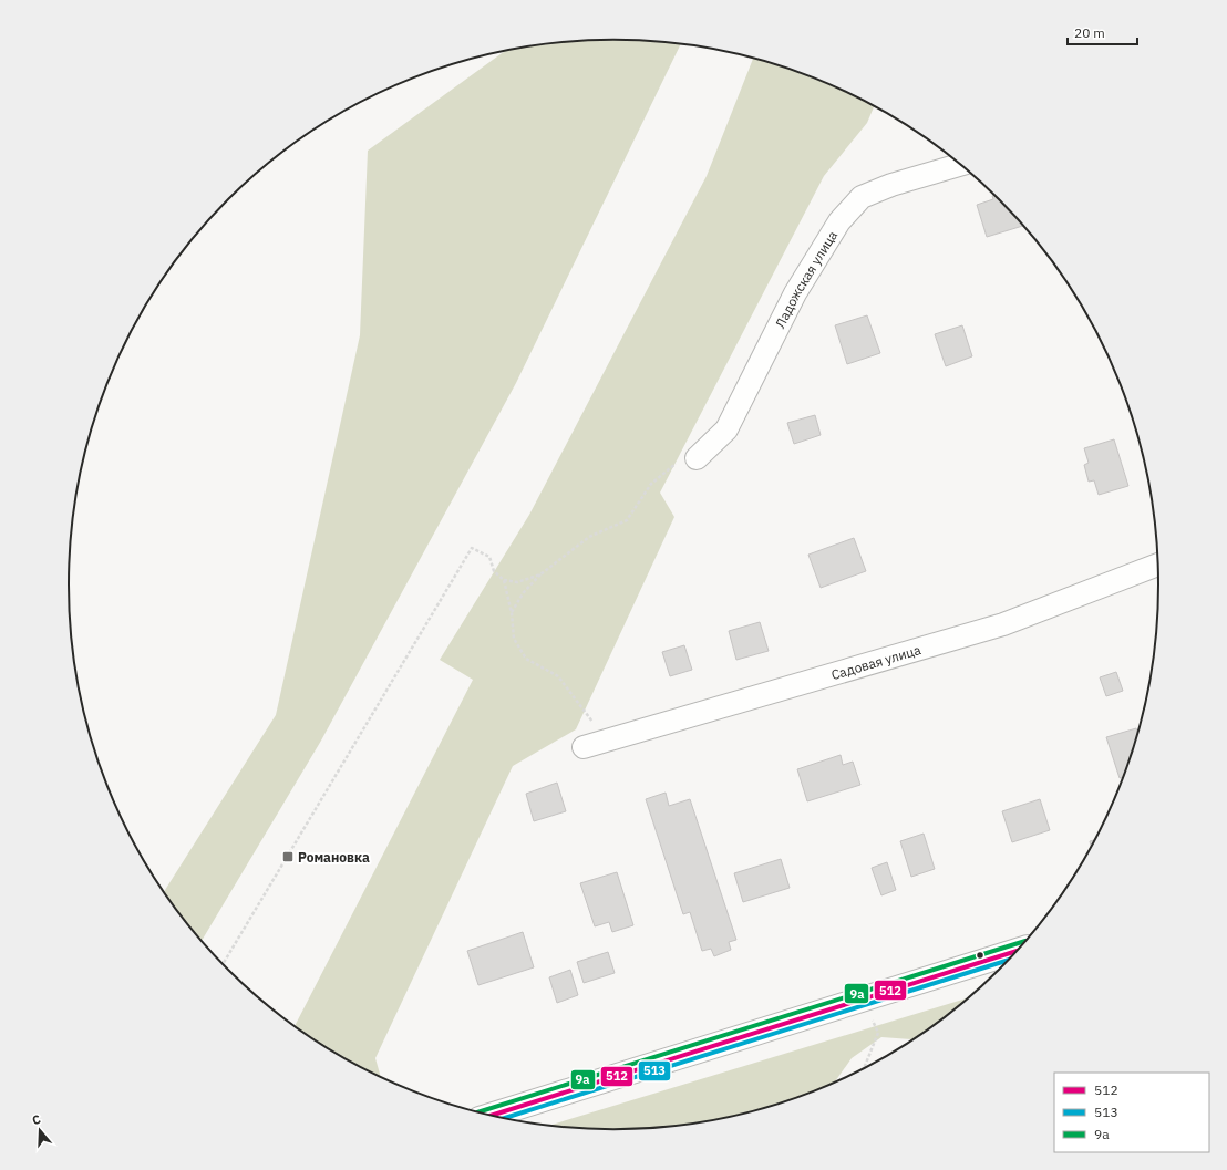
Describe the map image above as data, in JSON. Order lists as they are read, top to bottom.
{
  "streets": {
    "street": ["Ладожская улица", "Садовая улица"]
  },
  "places": {
    "transit": ["Романовка"]
  },
  "lines": ["transit line 9а", "transit line 512", "transit line 513"],
  "legend": ["512", "513", "9а"],
  "scale_bar": "20 m",
  "north": "top"
}
